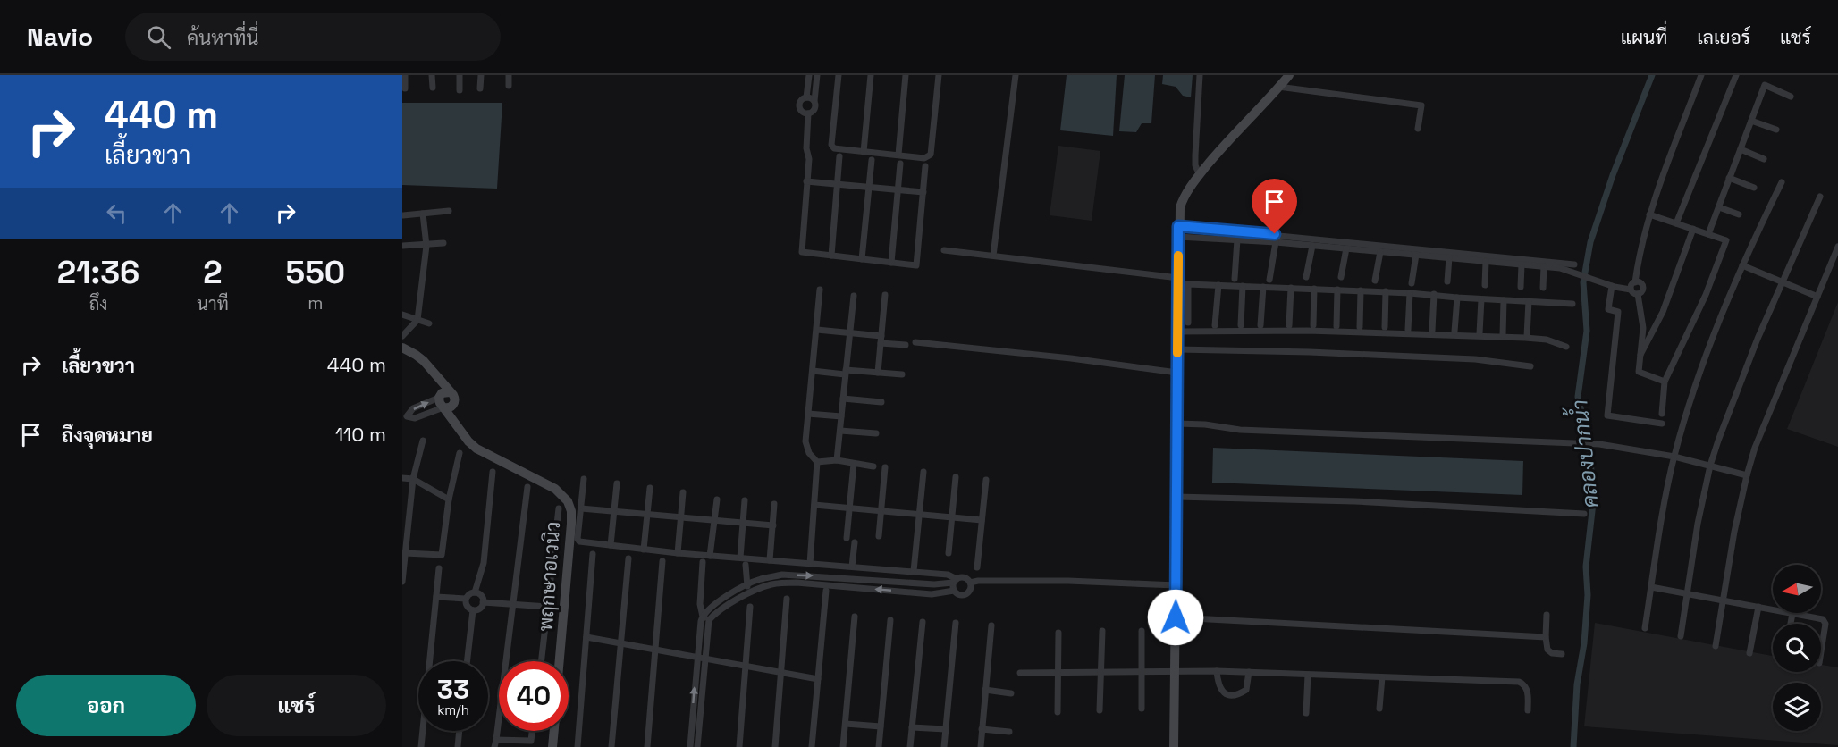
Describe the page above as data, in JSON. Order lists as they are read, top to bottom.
{
  "streets": {
    "street": ["พฤกษาอเวนิว"]
  },
  "water": ["คลองปากน้ำ"],
  "north": "left",
  "page": {
    "header": "Navio",
    "search": "ค้นหาที่นี่",
    "nav": ["แผนที่", "เลเยอร์", "แชร์"],
    "turn": ["440 m", "เลี้ยวขวา"],
    "eta": [
      "21:36",
      "ถึง",
      "2",
      "นาที",
      "550",
      "m"
    ],
    "list": [
      {
        "name": "เลี้ยวขวา",
        "value": "440 m"
      },
      {
        "name": "ถึงจุดหมาย",
        "value": "110 m"
      }
    ],
    "speed": "33 km/h",
    "limit": "40",
    "buttons": ["ออก", "แชร์"]
  }
}
